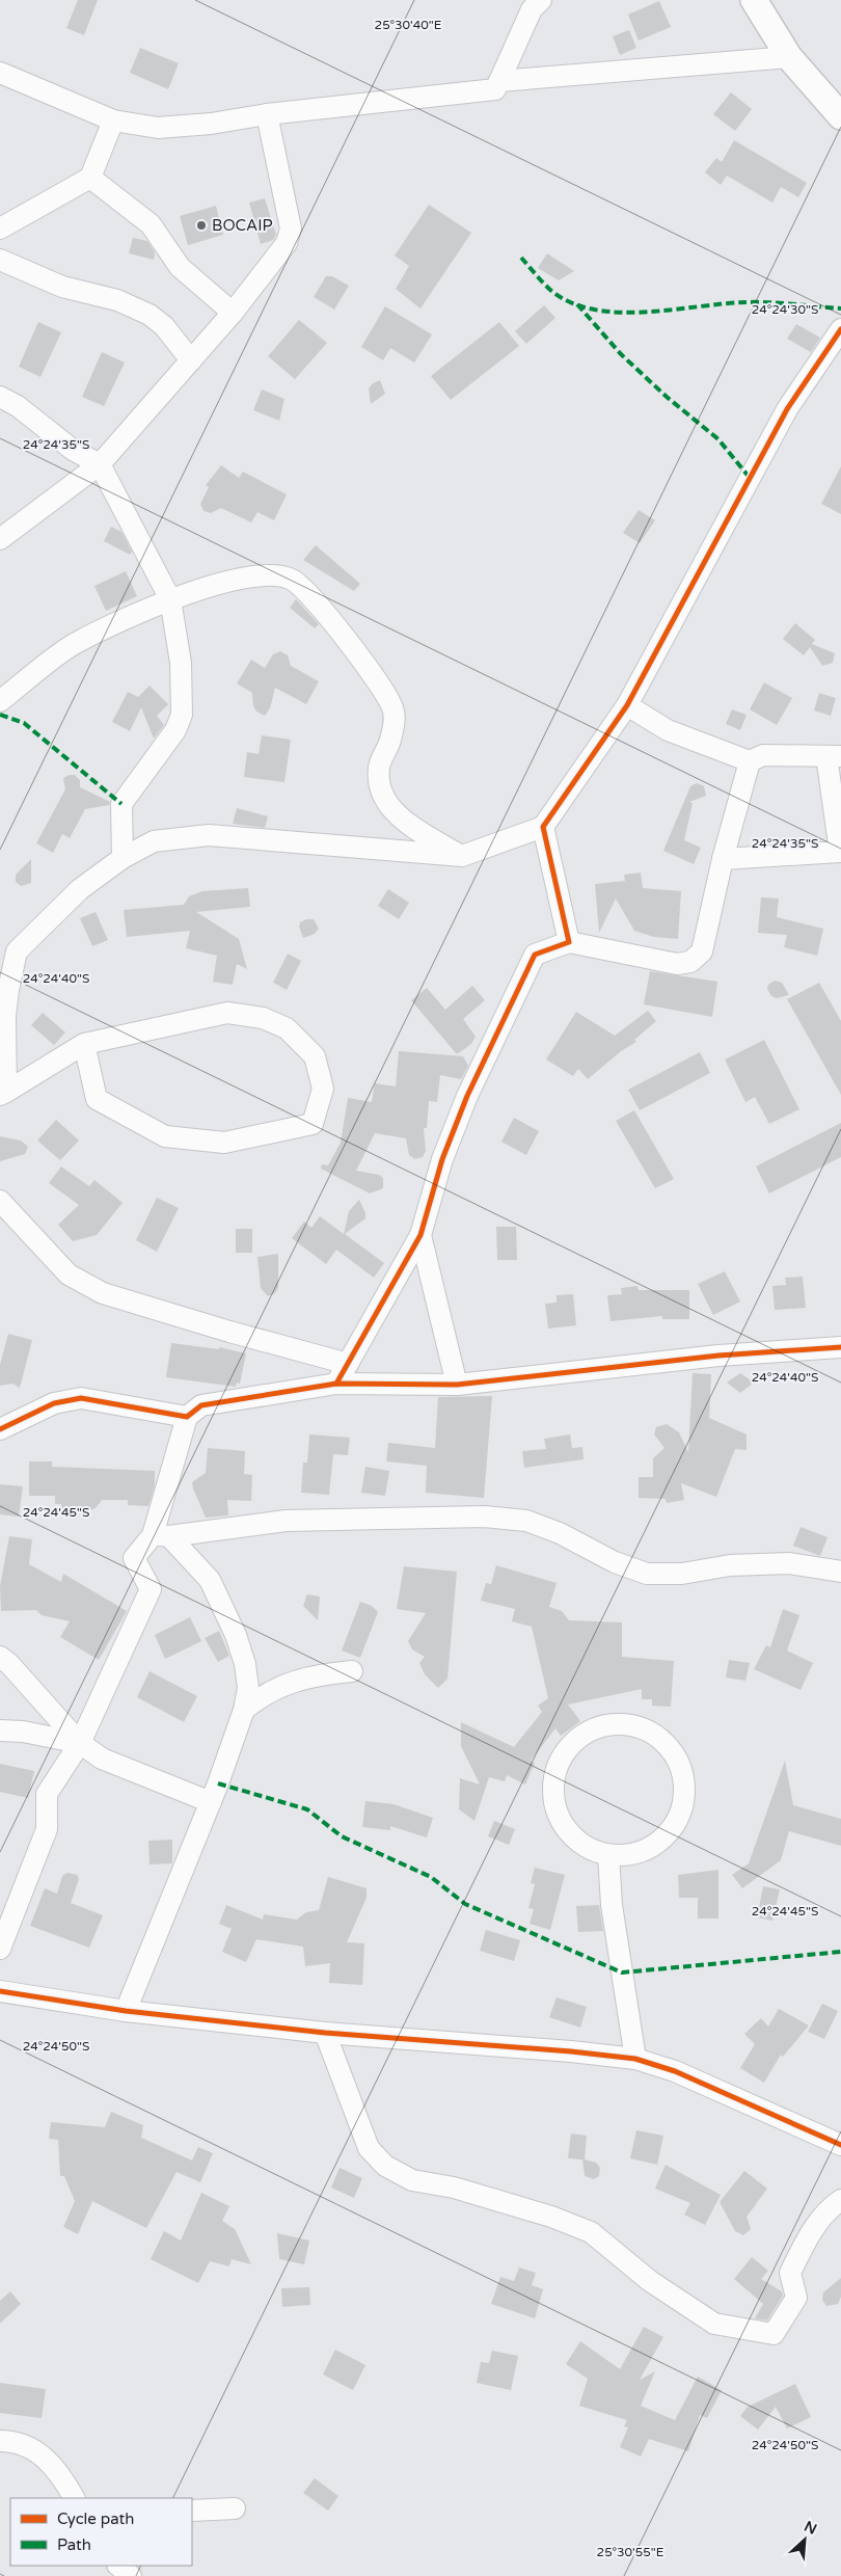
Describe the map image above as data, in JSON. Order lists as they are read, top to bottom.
{
  "places": ["BOCAIP"],
  "legend": ["Cycle path", "Path"],
  "north": "top right",
  "coordinates": [
    "25°30'40\"E",
    "24°24'30\"S",
    "24°24'35\"S",
    "24°24'40\"S",
    "24°24'45\"S",
    "24°24'50\"S",
    "25°30'55\"E"
  ]
}
